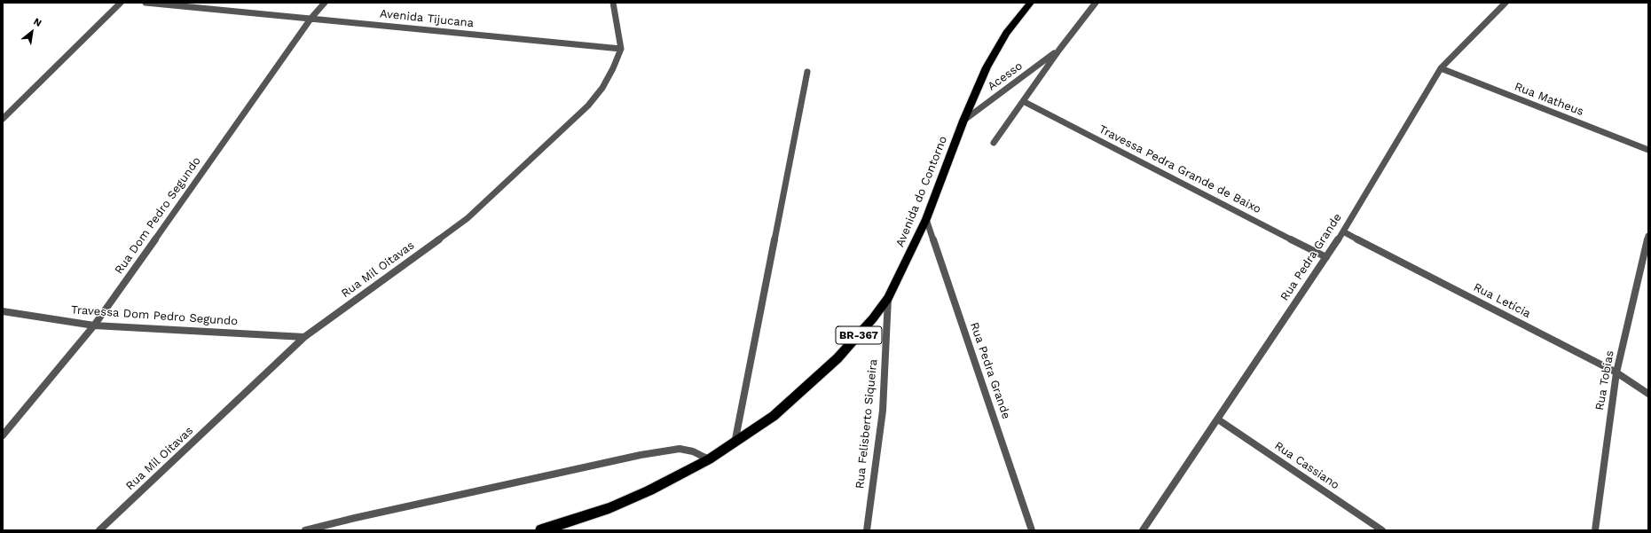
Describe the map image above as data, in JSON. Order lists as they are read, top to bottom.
{
  "streets": {
    "highway": ["Avenida do Contorno", "BR-367"],
    "street": [
      "Avenida Tijucana",
      "Acesso",
      "Rua Matheus",
      "Travessa Pedra Grande de Baixo",
      "Rua Dom Pedro Segundo",
      "Rua Pedra Grande",
      "Rua Mil Oitavas",
      "Rua Letícia",
      "Travessa Dom Pedro Segundo",
      "Rua Tobias",
      "Rua Felisberto Siqueira",
      "Rua Cassiano"
    ]
  },
  "crossings": [
    ["Avenida Tijucana", "Rua Dom Pedro Segundo"],
    ["Avenida Tijucana", "Rua Mil Oitavas"],
    ["Acesso", "Avenida do Contorno"],
    ["Rua Matheus", "Rua Pedra Grande"],
    ["Travessa Pedra Grande de Baixo", "Rua Pedra Grande"],
    ["Avenida do Contorno", "Rua Pedra Grande"],
    ["Avenida do Contorno", "Rua Felisberto Siqueira"],
    ["Rua Dom Pedro Segundo", "Travessa Dom Pedro Segundo"],
    ["Rua Pedra Grande", "Rua Letícia"],
    ["Rua Pedra Grande", "Rua Cassiano"],
    ["Rua Mil Oitavas", "Travessa Dom Pedro Segundo"],
    ["Rua Letícia", "Rua Tobias"]
  ],
  "north": "top right"
}
